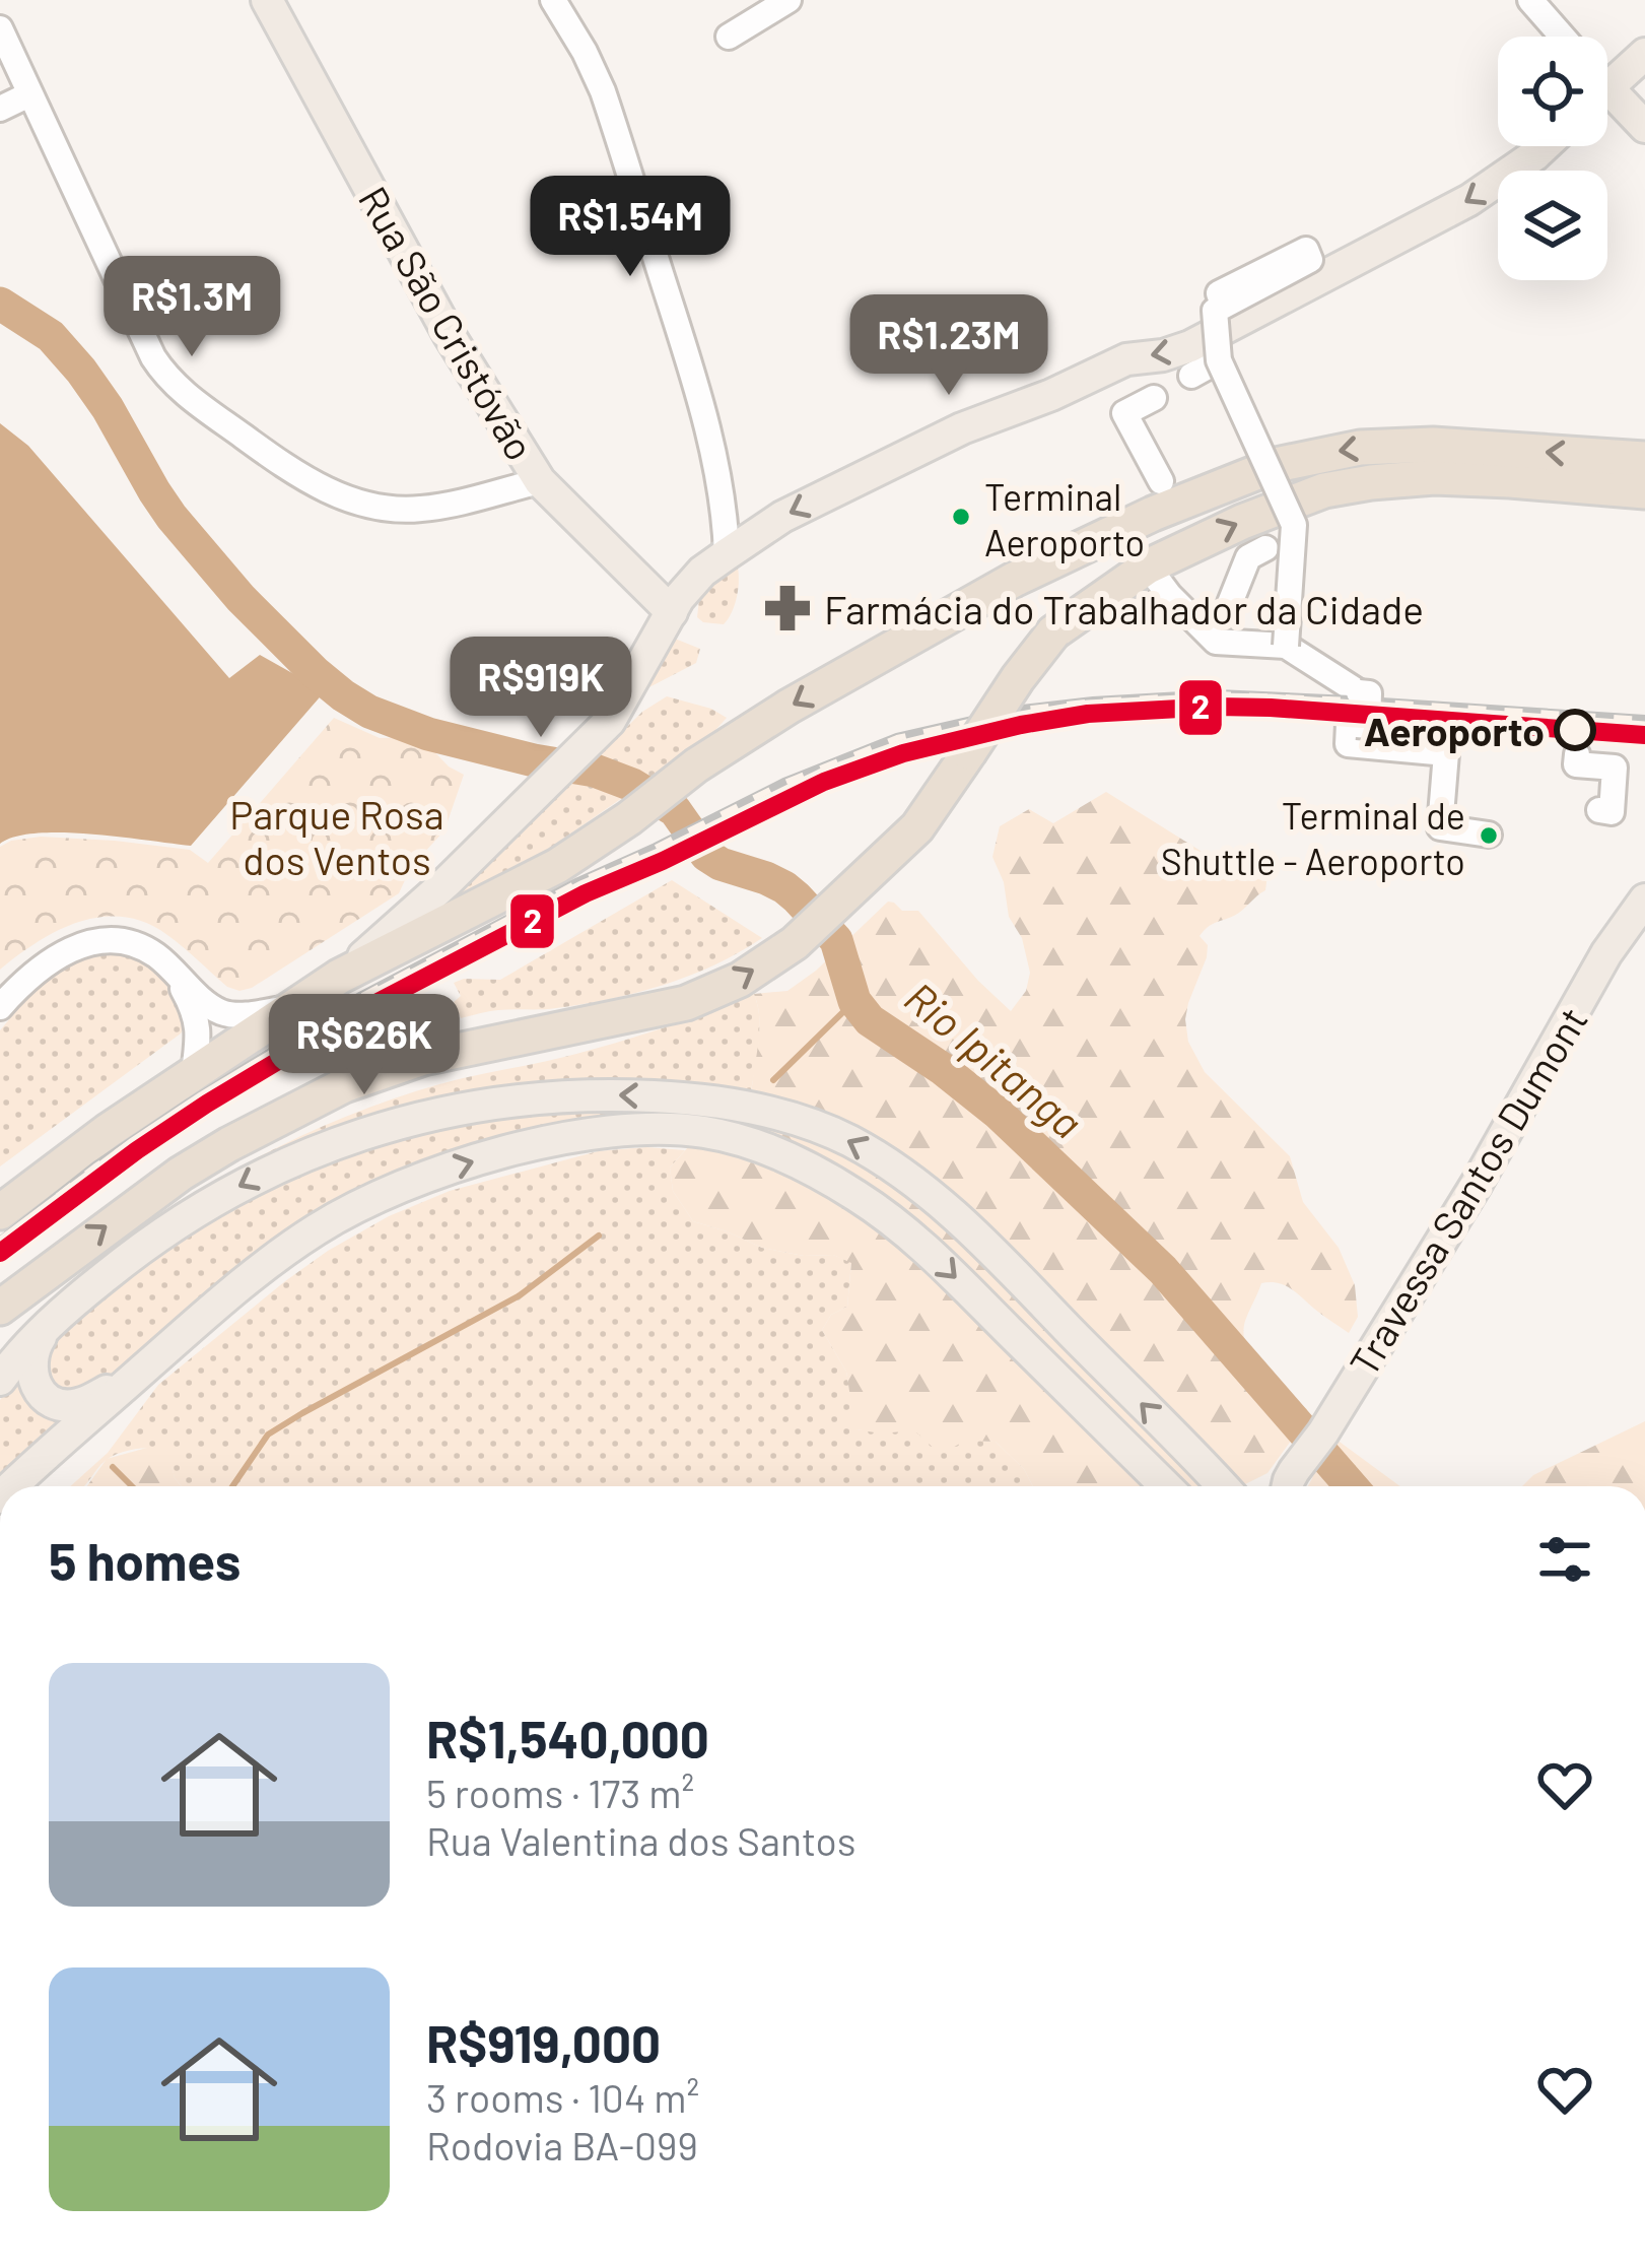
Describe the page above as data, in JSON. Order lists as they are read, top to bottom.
{
  "streets": {
    "main road": ["Rua São Cristóvão", "Travessa Santos Dumont"]
  },
  "water": ["Rio Ipitanga"],
  "parks": ["Parque Rosa dos Ventos"],
  "places": {
    "other": ["Terminal Aeroporto", "Aeroporto", "Terminal de Shuttle - Aeroporto"],
    "pharmacy": ["Farmácia do Trabalhador da Cidade"]
  },
  "lines": ["transit line 2"],
  "page": {
    "price": [
      "R$1.54M",
      "R$1.3M",
      "R$1.23M",
      "R$919K",
      "R$626K"
    ],
    "heading": "5 homes",
    "list": [
      {
        "name": "R$1,540,000",
        "note": "5 rooms · 173 m² · Rua Valentina dos Santos"
      },
      {
        "name": "R$919,000",
        "note": "3 rooms · 104 m² · Rodovia BA-099"
      }
    ]
  }
}
